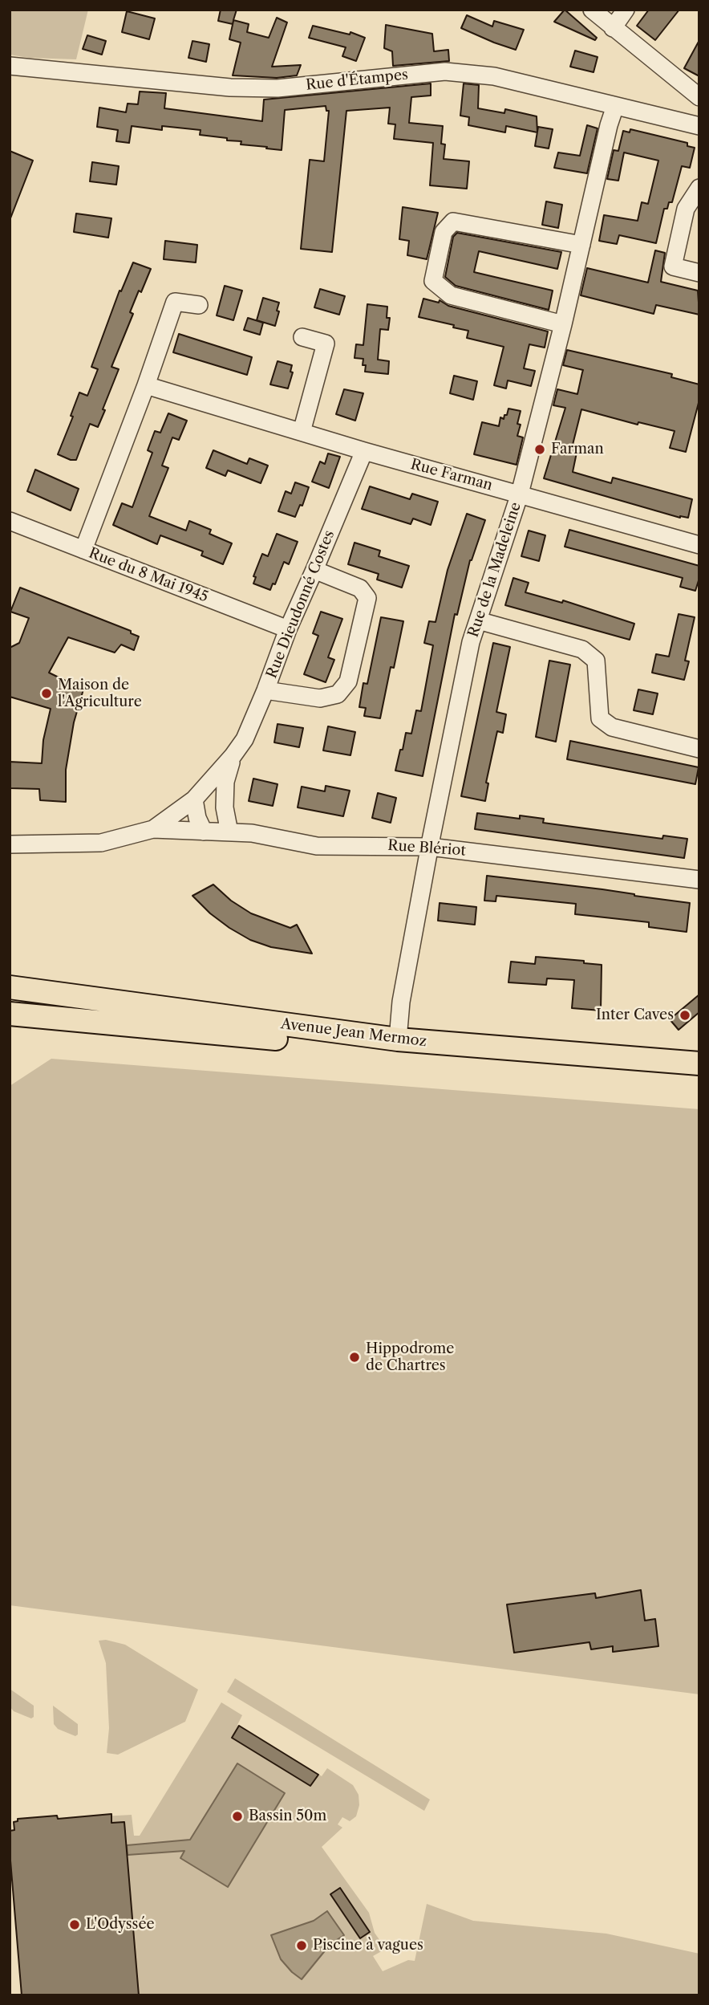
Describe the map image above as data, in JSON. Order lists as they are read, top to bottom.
{
  "streets": {
    "main road": ["Avenue Jean Mermoz"],
    "street": [
      "Rue d'Étampes",
      "Rue Farman",
      "Rue de la Madeleine",
      "Rue du 8 Mai 1945",
      "Rue Dieudonné Costes",
      "Rue Blériot"
    ]
  },
  "crossings": [
    ["Rue d'Étampes", "Rue de la Madeleine"],
    ["Rue Farman", "Rue de la Madeleine"],
    ["Rue Farman", "Rue Dieudonné Costes"],
    ["Rue de la Madeleine", "Rue Blériot"],
    ["Rue de la Madeleine", "Avenue Jean Mermoz"],
    ["Rue du 8 Mai 1945", "Rue Dieudonné Costes"],
    ["Rue Dieudonné Costes", "Rue Blériot"]
  ],
  "places": [
    "Farman",
    "Maison de l'Agriculture",
    "Inter Caves",
    "Hippodrome de Chartres",
    "Bassin 50m",
    "L'Odyssée",
    "Piscine à vagues"
  ]
}
